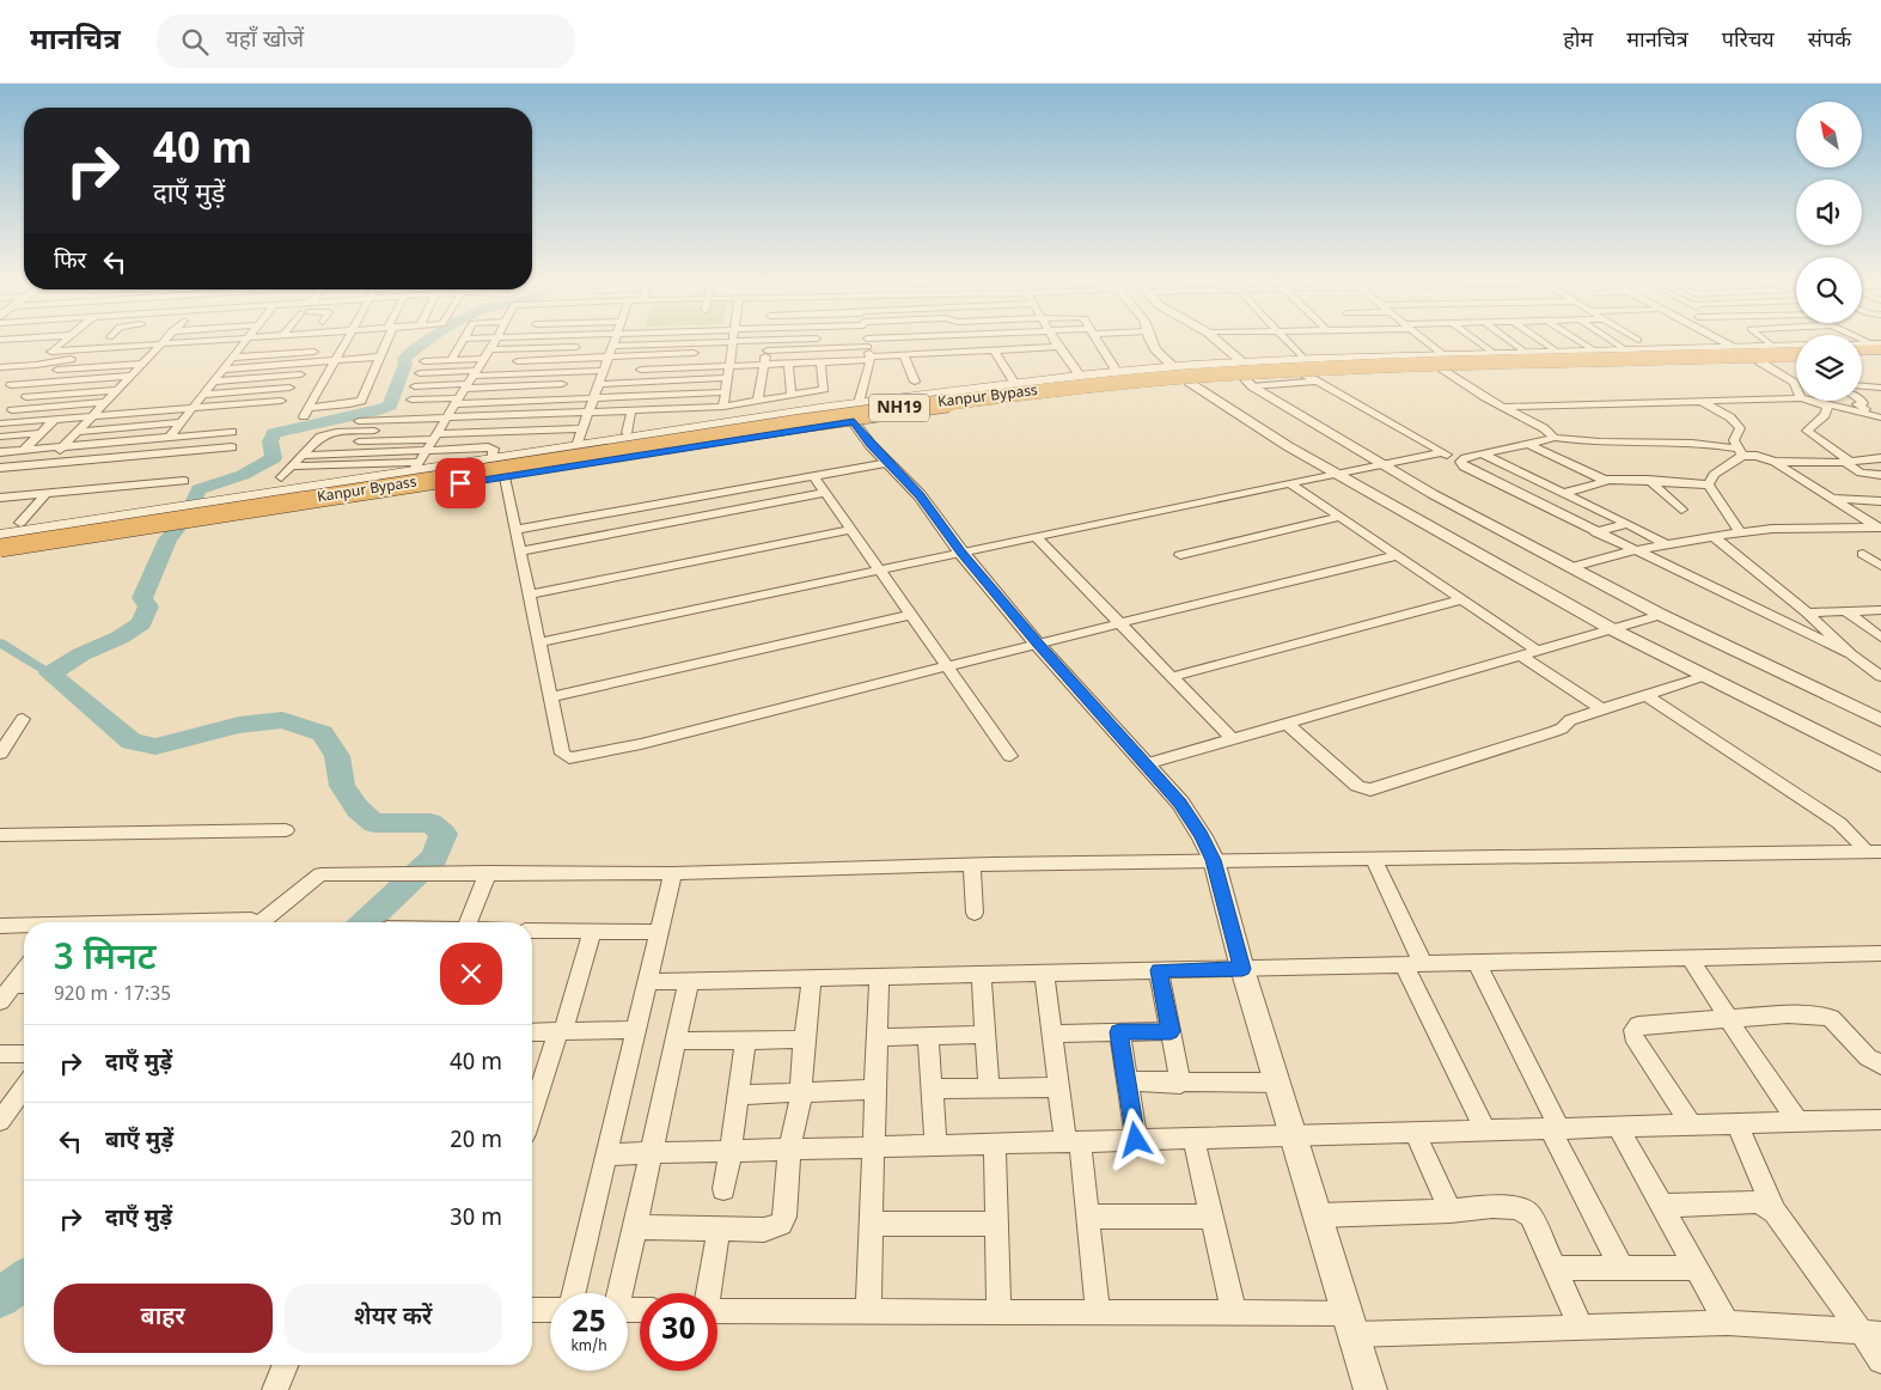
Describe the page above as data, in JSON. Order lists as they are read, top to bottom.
{
  "streets": {
    "highway": ["Kanpur Bypass", "NH19"]
  },
  "north": "top left",
  "page": {
    "header": "मानचित्र",
    "search": "यहाँ खोजें",
    "nav": [
      "होम",
      "मानचित्र",
      "परिचय",
      "संपर्क"
    ],
    "turn": ["40 m", "दाएँ मुड़ें"],
    "then": "फिर",
    "heading": ["3 मिनट", "920 m · 17:35"],
    "list": [
      {
        "name": "दाएँ मुड़ें",
        "value": "40 m"
      },
      {
        "name": "बाएँ मुड़ें",
        "value": "20 m"
      },
      {
        "name": "दाएँ मुड़ें",
        "value": "30 m"
      }
    ],
    "buttons": ["बाहर", "शेयर करें"],
    "speed": "25 km/h",
    "limit": "30"
  }
}
